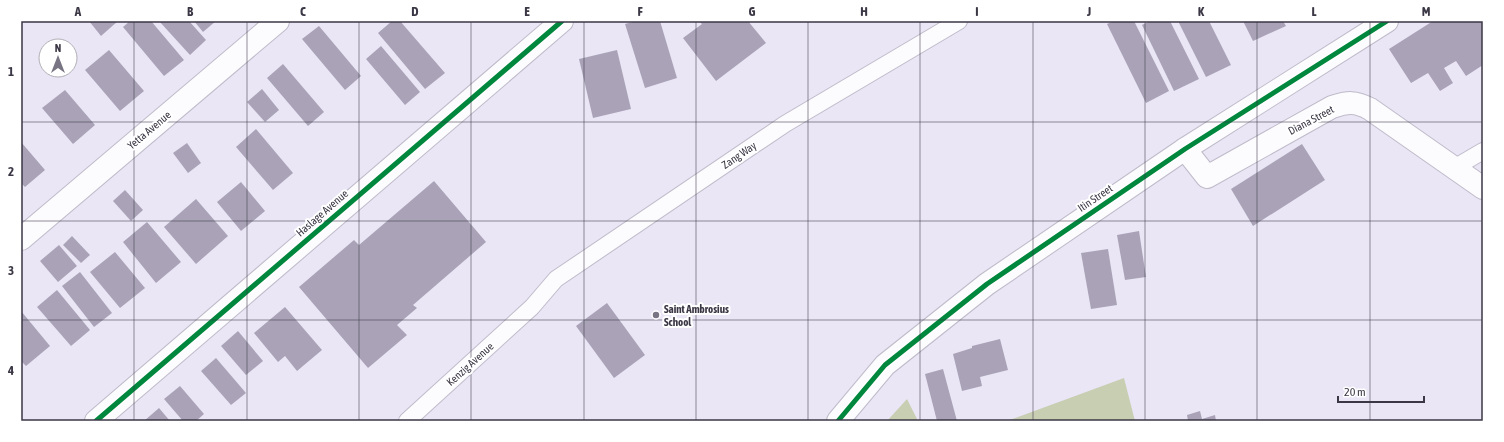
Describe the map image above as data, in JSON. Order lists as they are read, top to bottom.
{
  "streets": {
    "street": [
      "Diana Street",
      "Yetta Avenue",
      "Itin Street",
      "Haslage Avenue"
    ],
    "lane": ["Zang Way", "Kenzig Avenue"]
  },
  "crossings": [
    ["Diana Street", "Itin Street"],
    ["Zang Way", "Kenzig Avenue"]
  ],
  "places": ["Saint Ambrosius School"],
  "scale_bar": "20 m",
  "north": "top",
  "grid": {
    "columns": [
      "A",
      "B",
      "C",
      "D",
      "E",
      "F",
      "G",
      "H",
      "I",
      "J",
      "K",
      "L",
      "M"
    ],
    "rows": [
      "1",
      "2",
      "3",
      "4"
    ]
  }
}
